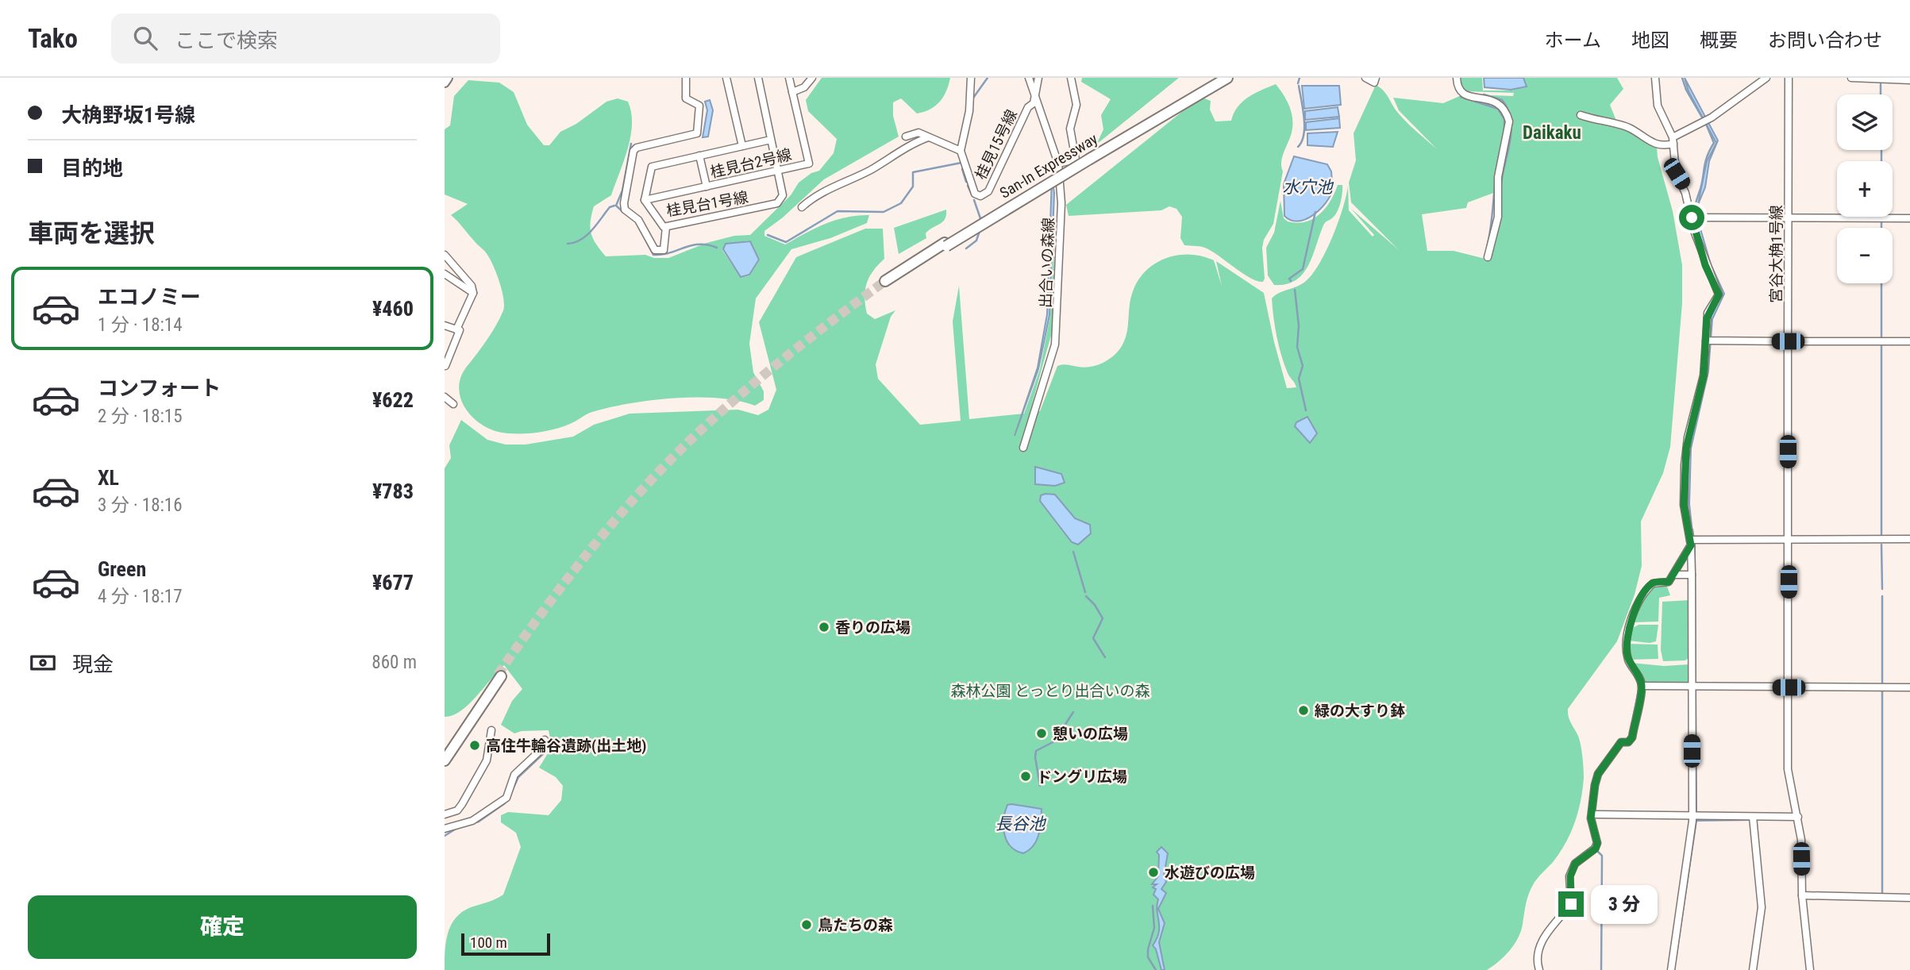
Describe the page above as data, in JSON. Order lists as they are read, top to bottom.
{
  "streets": {
    "highway": ["San-In Expressway"],
    "street": [
      "桂見15号線",
      "桂見台2号線",
      "桂見台1号線",
      "宮谷大桷1号線",
      "出合いの森線"
    ]
  },
  "crossings": [
    ["桂見15号線", "出合いの森線"],
    ["桂見台2号線", "桂見台1号線"]
  ],
  "districts": ["Daikaku"],
  "water": ["水穴池", "長谷池"],
  "parks": ["森林公園 とっとり出合いの森"],
  "places": [
    "香りの広場",
    "緑の大すり鉢",
    "憩いの広場",
    "高住牛輪谷遺跡(出土地)",
    "ドングリ広場",
    "水遊びの広場",
    "鳥たちの森"
  ],
  "scale_bar": "100 m",
  "page": {
    "header": "Tako",
    "search": "ここで検索",
    "nav": [
      "ホーム",
      "地図",
      "概要",
      "お問い合わせ"
    ],
    "banner": ["大桷野坂1号線", "目的地"],
    "map_buttons": ["+", "−"],
    "heading": "車両を選択",
    "list": [
      {
        "name": "エコノミー",
        "note": "1 分 · 18:14",
        "value": "¥460"
      },
      {
        "name": "コンフォート",
        "note": "2 分 · 18:15",
        "value": "¥622"
      },
      {
        "name": "XL",
        "note": "3 分 · 18:16",
        "value": "¥783"
      },
      {
        "name": "Green",
        "note": "4 分 · 18:17",
        "value": "¥677"
      }
    ],
    "pay": ["現金", "860 m"],
    "buttons": "確定",
    "bubble": "3 分",
    "scale": "100 m"
  }
}
